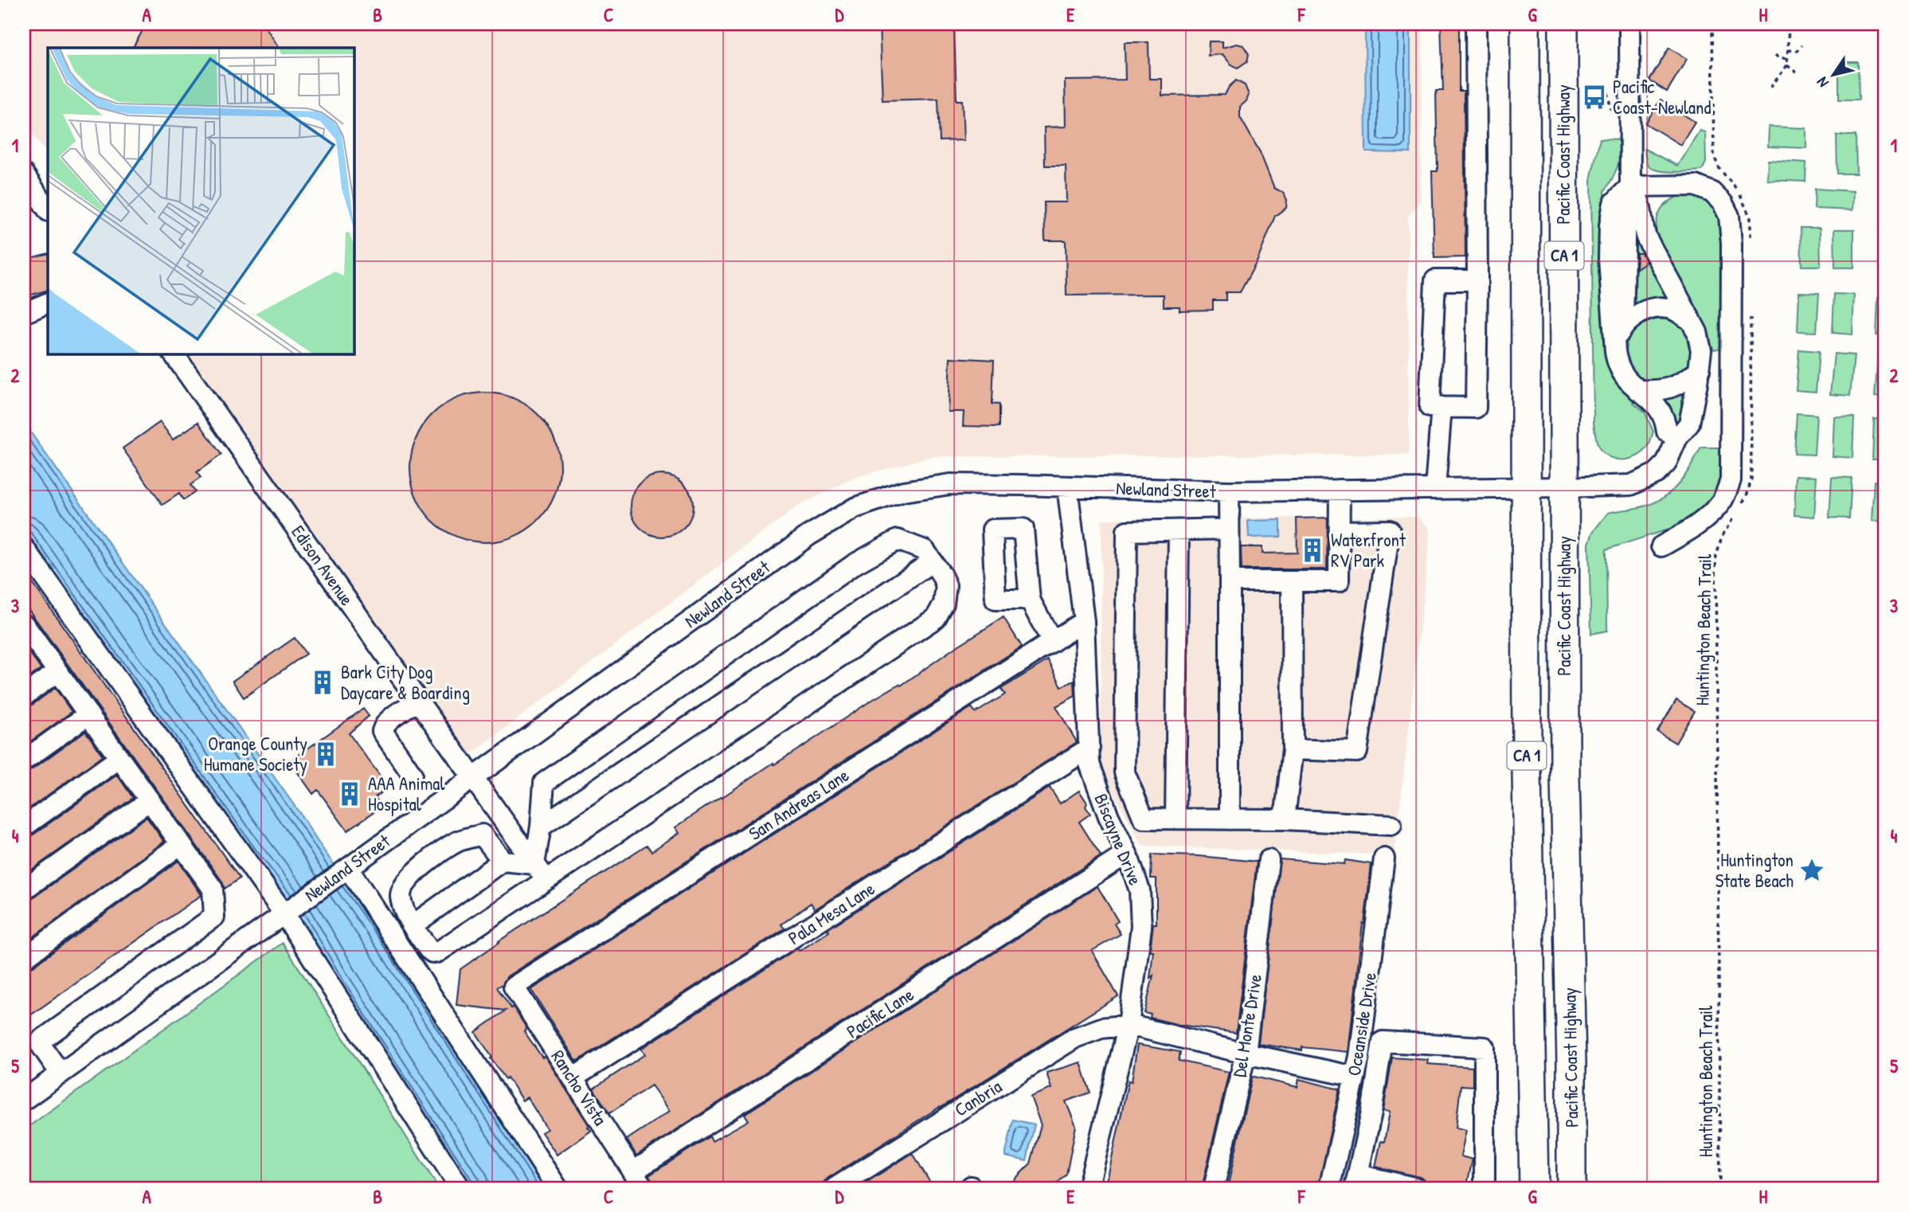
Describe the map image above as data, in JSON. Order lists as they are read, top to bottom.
{
  "streets": {
    "highway": ["Pacific Coast Highway", "CA 1"],
    "street": [
      "Newland Street",
      "Edison Avenue",
      "San Andreas Lane",
      "Biscayne Drive",
      "Pala Mesa Lane",
      "Pacific Lane",
      "Oceanside Drive",
      "Del Monte Drive",
      "Rancho Vista",
      "Canbria"
    ],
    "path": ["Huntington Beach Trail"]
  },
  "crossings": [
    ["Pacific Coast Highway", "Newland Street"],
    ["Newland Street", "Edison Avenue"],
    ["Newland Street", "Biscayne Drive"],
    ["San Andreas Lane", "Biscayne Drive"],
    ["San Andreas Lane", "Rancho Vista"],
    ["Biscayne Drive", "Pala Mesa Lane"],
    ["Biscayne Drive", "Pacific Lane"],
    ["Biscayne Drive", "Canbria"],
    ["Pala Mesa Lane", "Rancho Vista"],
    ["Pacific Lane", "Rancho Vista"]
  ],
  "places": {
    "bus stop": ["Pacific Coast-Newland"],
    "building": [
      "Waterfront RV Park",
      "Bark City Dog Daycare & Boarding",
      "Orange County Humane Society",
      "AAA Animal Hospital"
    ],
    "place": ["Huntington State Beach"]
  },
  "north": "bottom left",
  "grid": {
    "columns": [
      "A",
      "B",
      "C",
      "D",
      "E",
      "F",
      "G",
      "H"
    ],
    "rows": [
      "1",
      "2",
      "3",
      "4",
      "5"
    ]
  }
}
